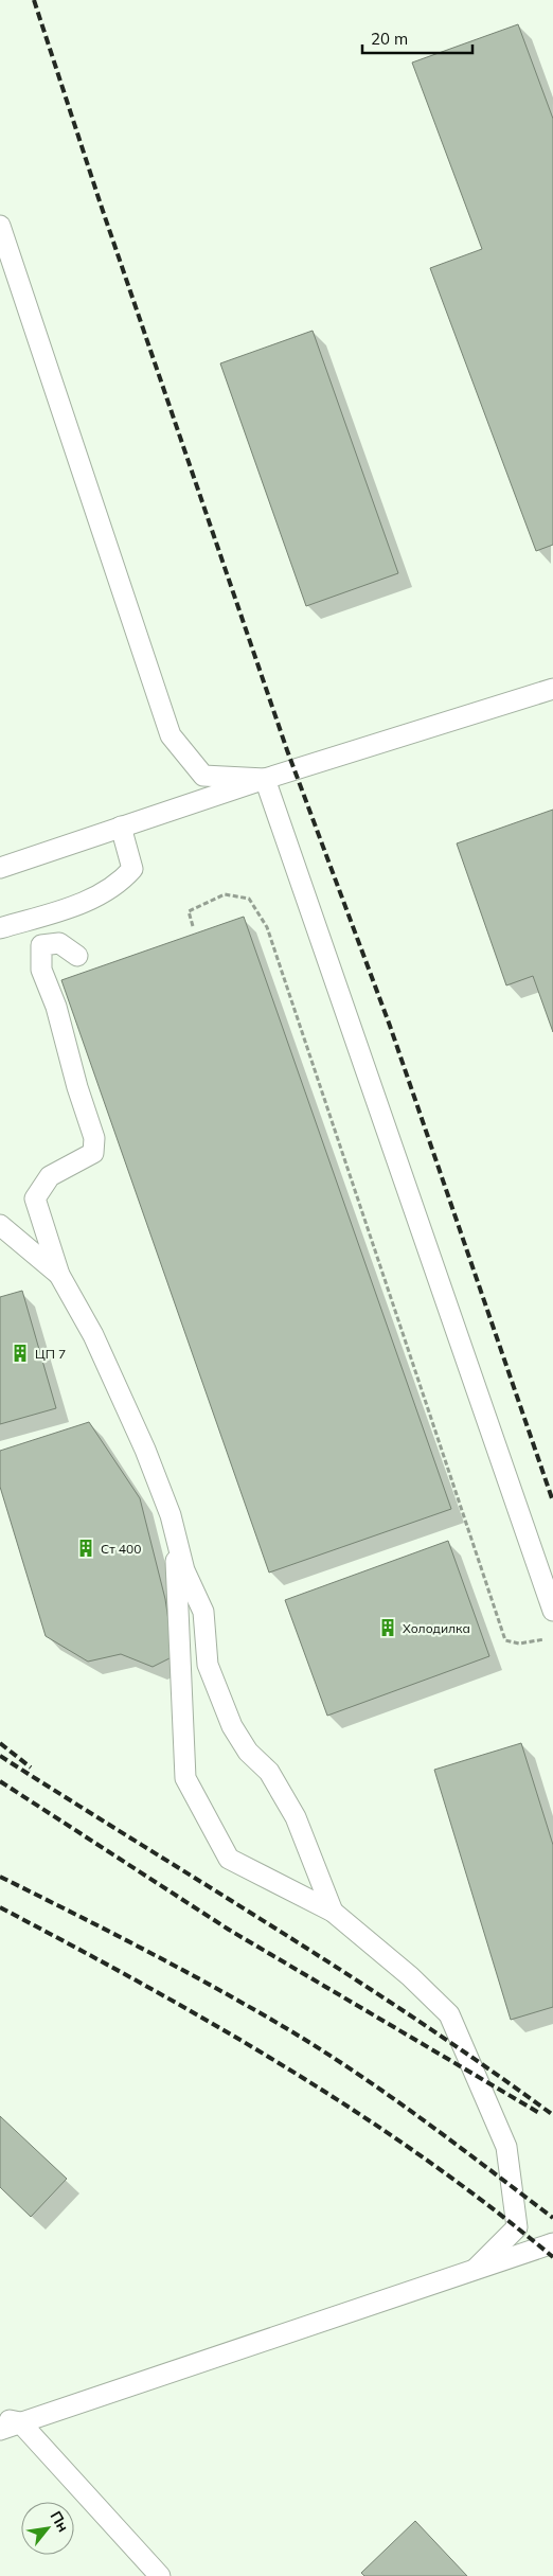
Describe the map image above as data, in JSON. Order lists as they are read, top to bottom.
{
  "places": {
    "building": ["ЦП 7", "Ст 400", "Холодилка"]
  },
  "scale_bar": "20 m",
  "north": "top right"
}
